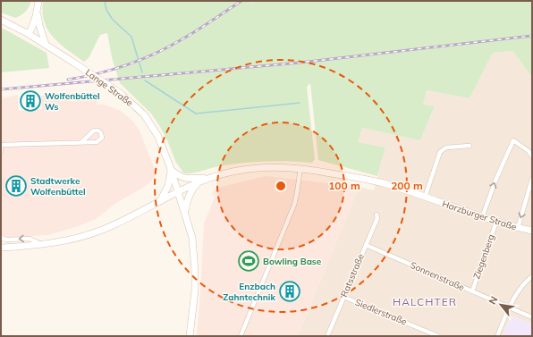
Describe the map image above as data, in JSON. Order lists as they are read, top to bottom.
{
  "streets": {
    "main road": ["Lange Straße", "Harzburger Straße"],
    "street": [
      "Ziegenberg",
      "Ratsstraße",
      "Sonnenstraße",
      "Siedlerstraße"
    ]
  },
  "crossings": [
    ["Lange Straße", "Harzburger Straße"],
    ["Harzburger Straße", "Ziegenberg"],
    ["Ziegenberg", "Sonnenstraße"],
    ["Ratsstraße", "Sonnenstraße"],
    ["Ratsstraße", "Siedlerstraße"]
  ],
  "districts": ["HALCHTER"],
  "places": {
    "building": ["Wolfenbüttel Ws", "Stadtwerke Wolfenbüttel", "Enzbach Zahntechnik"],
    "sports": ["Bowling Base"]
  },
  "north": "top left",
  "rings": ["100 m", "200 m"]
}
